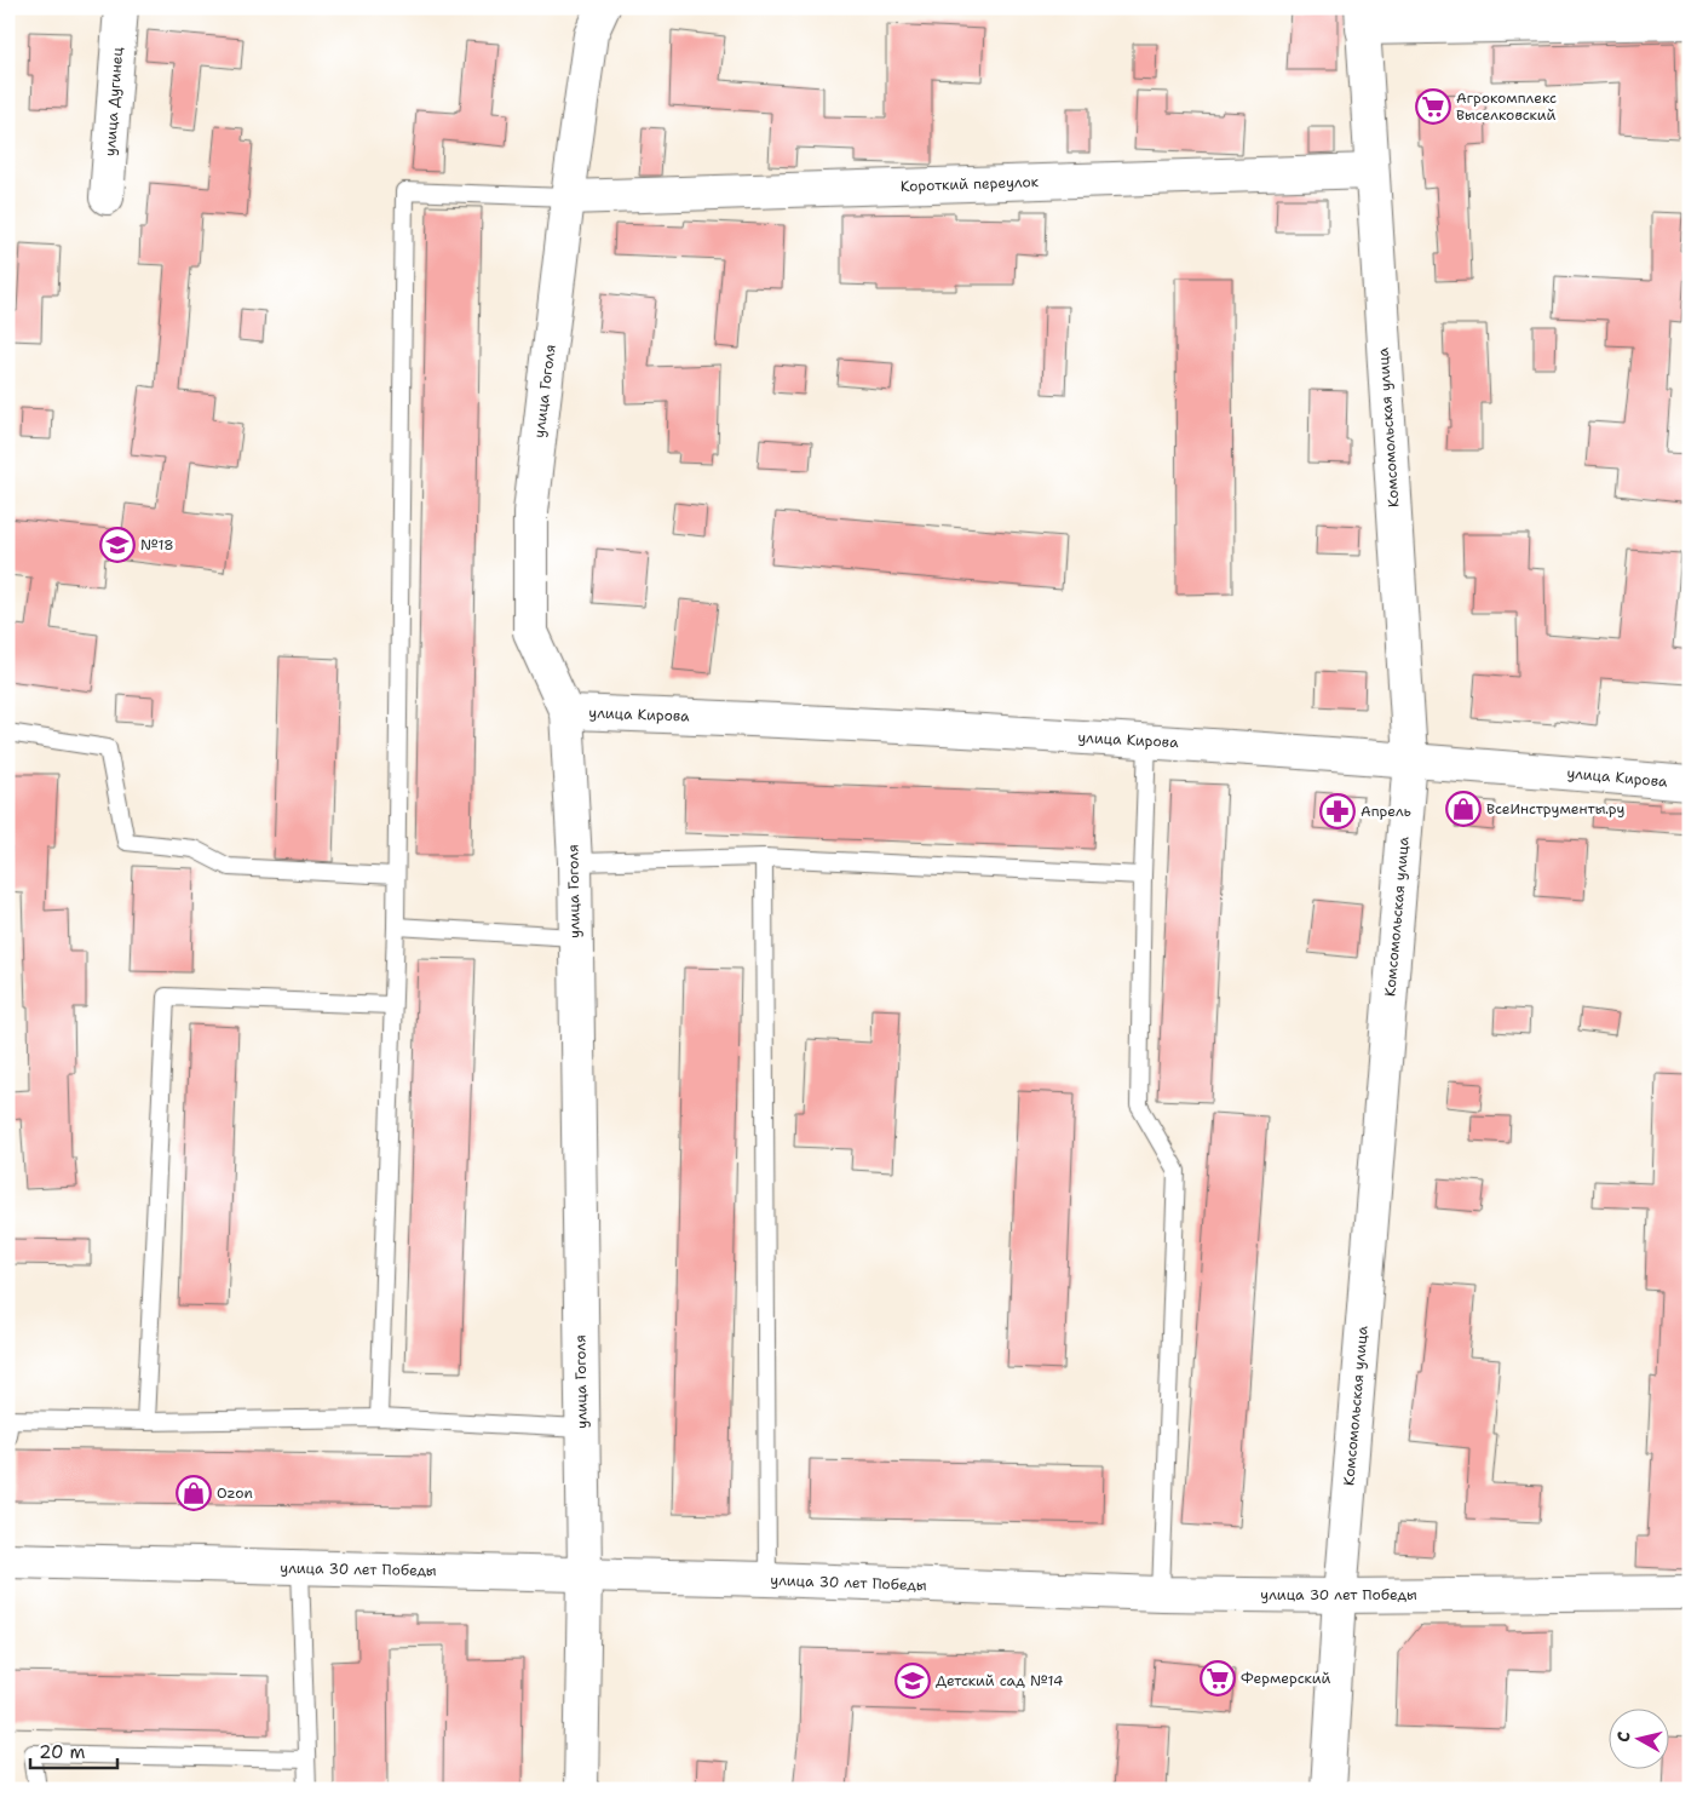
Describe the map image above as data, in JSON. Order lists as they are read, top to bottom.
{
  "streets": {
    "street": [
      "улица Дугинец",
      "Короткий переулок",
      "улица Гоголя",
      "Комсомольская улица",
      "улица Кирова",
      "улица 30 лет Победы"
    ]
  },
  "crossings": [
    ["Короткий переулок", "улица Гоголя"],
    ["Короткий переулок", "Комсомольская улица"],
    ["улица Гоголя", "улица Кирова"],
    ["улица Гоголя", "улица 30 лет Победы"],
    ["Комсомольская улица", "улица Кирова"],
    ["Комсомольская улица", "улица 30 лет Победы"]
  ],
  "places": {
    "supermarket": ["Агрокомплекс Выселковский", "Фермерский"],
    "school or university": ["№18", "Детский сад №14"],
    "shop": ["ВсеИнструменты.ру", "Ozon"],
    "pharmacy": ["Апрель"]
  },
  "scale_bar": "20 m",
  "north": "left"
}
